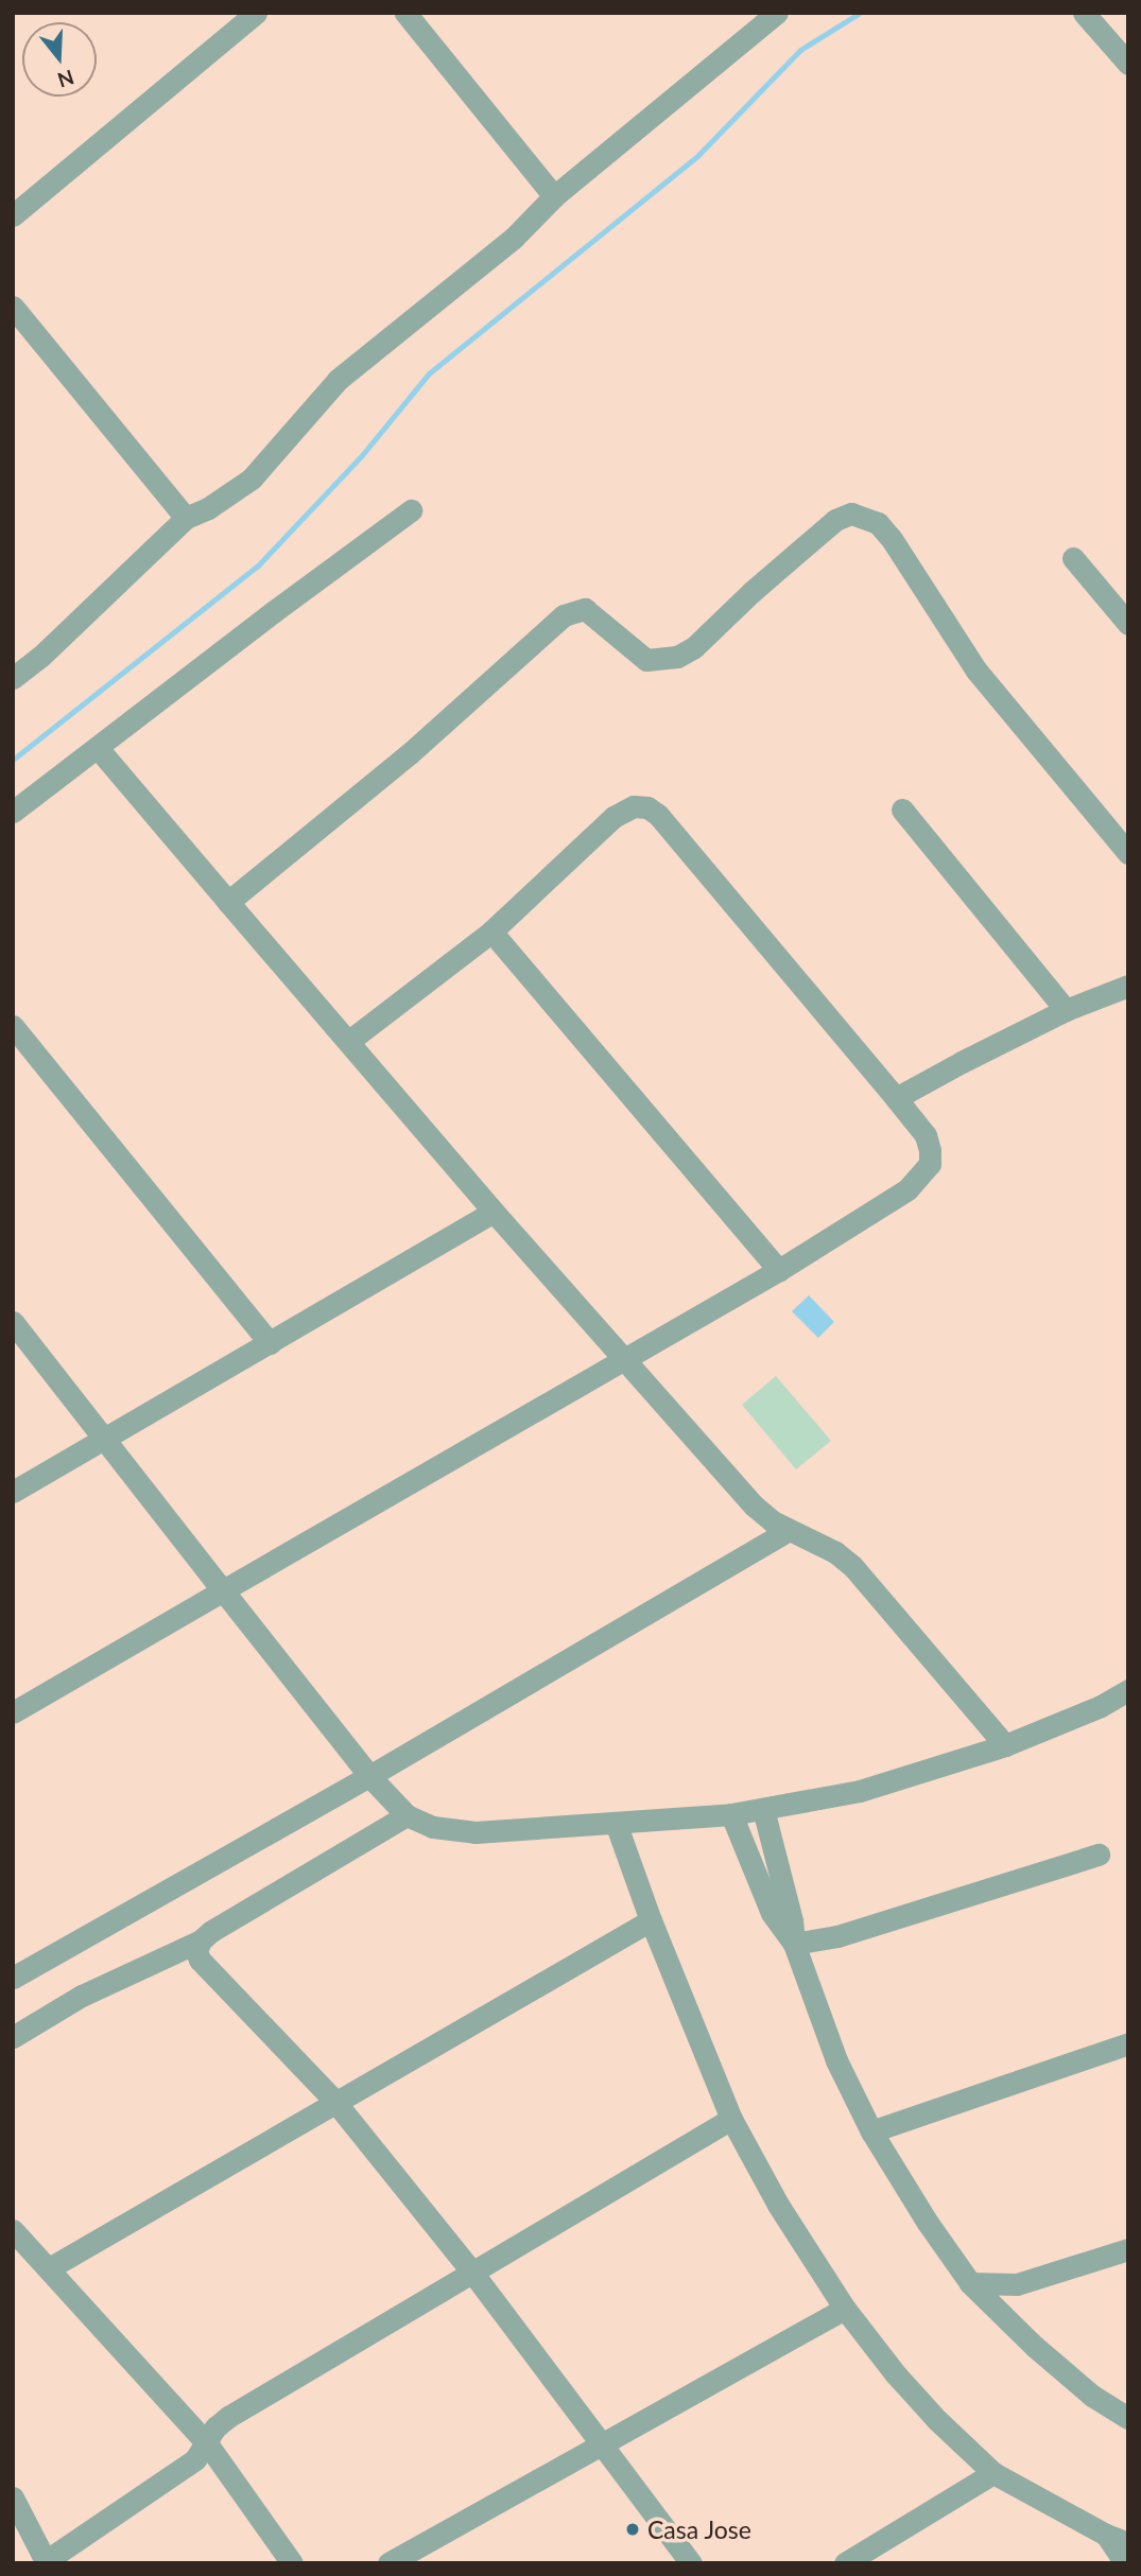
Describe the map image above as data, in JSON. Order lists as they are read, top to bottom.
{
  "places": ["Casa Jose"],
  "north": "bottom"
}
